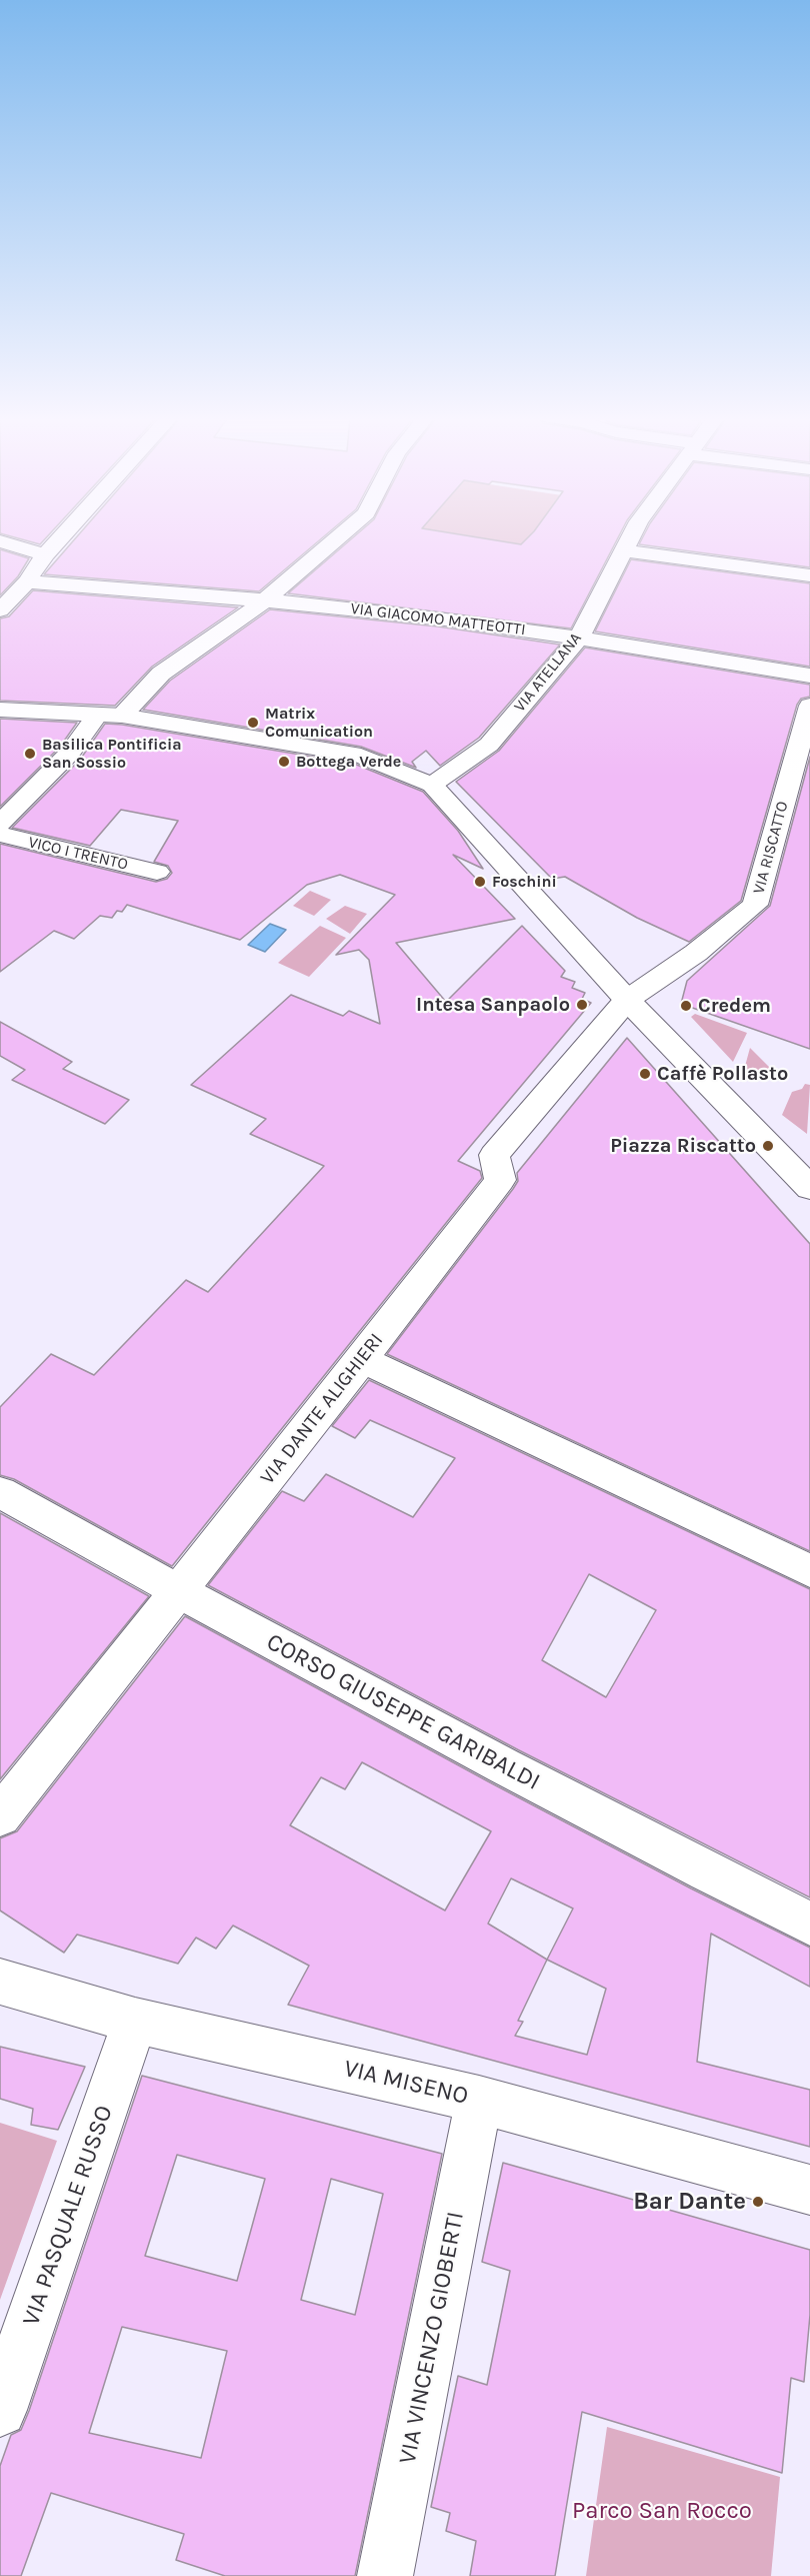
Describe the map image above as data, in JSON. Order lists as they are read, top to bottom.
{
  "streets": {
    "street": [
      "VIA GIACOMO MATTEOTTI",
      "VIA ATELLANA",
      "VIA RISCATTO",
      "VICO I TRENTO",
      "VIA DANTE ALIGHIERI",
      "CORSO GIUSEPPE GARIBALDI",
      "VIA MISENO",
      "VIA PASQUALE RUSSO",
      "VIA VINCENZO GIOBERTI"
    ]
  },
  "crossings": [
    ["VIA GIACOMO MATTEOTTI", "VIA ATELLANA"],
    ["VIA RISCATTO", "VIA DANTE ALIGHIERI"],
    ["VIA DANTE ALIGHIERI", "CORSO GIUSEPPE GARIBALDI"],
    ["VIA MISENO", "VIA PASQUALE RUSSO"],
    ["VIA MISENO", "VIA VINCENZO GIOBERTI"]
  ],
  "parks": ["Parco San Rocco"],
  "places": [
    "Matrix Comunication",
    "Basilica Pontificia San Sossio",
    "Bottega Verde",
    "Foschini",
    "Intesa Sanpaolo",
    "Credem",
    "Caffè Pollasto",
    "Piazza Riscatto",
    "Bar Dante"
  ]
}
